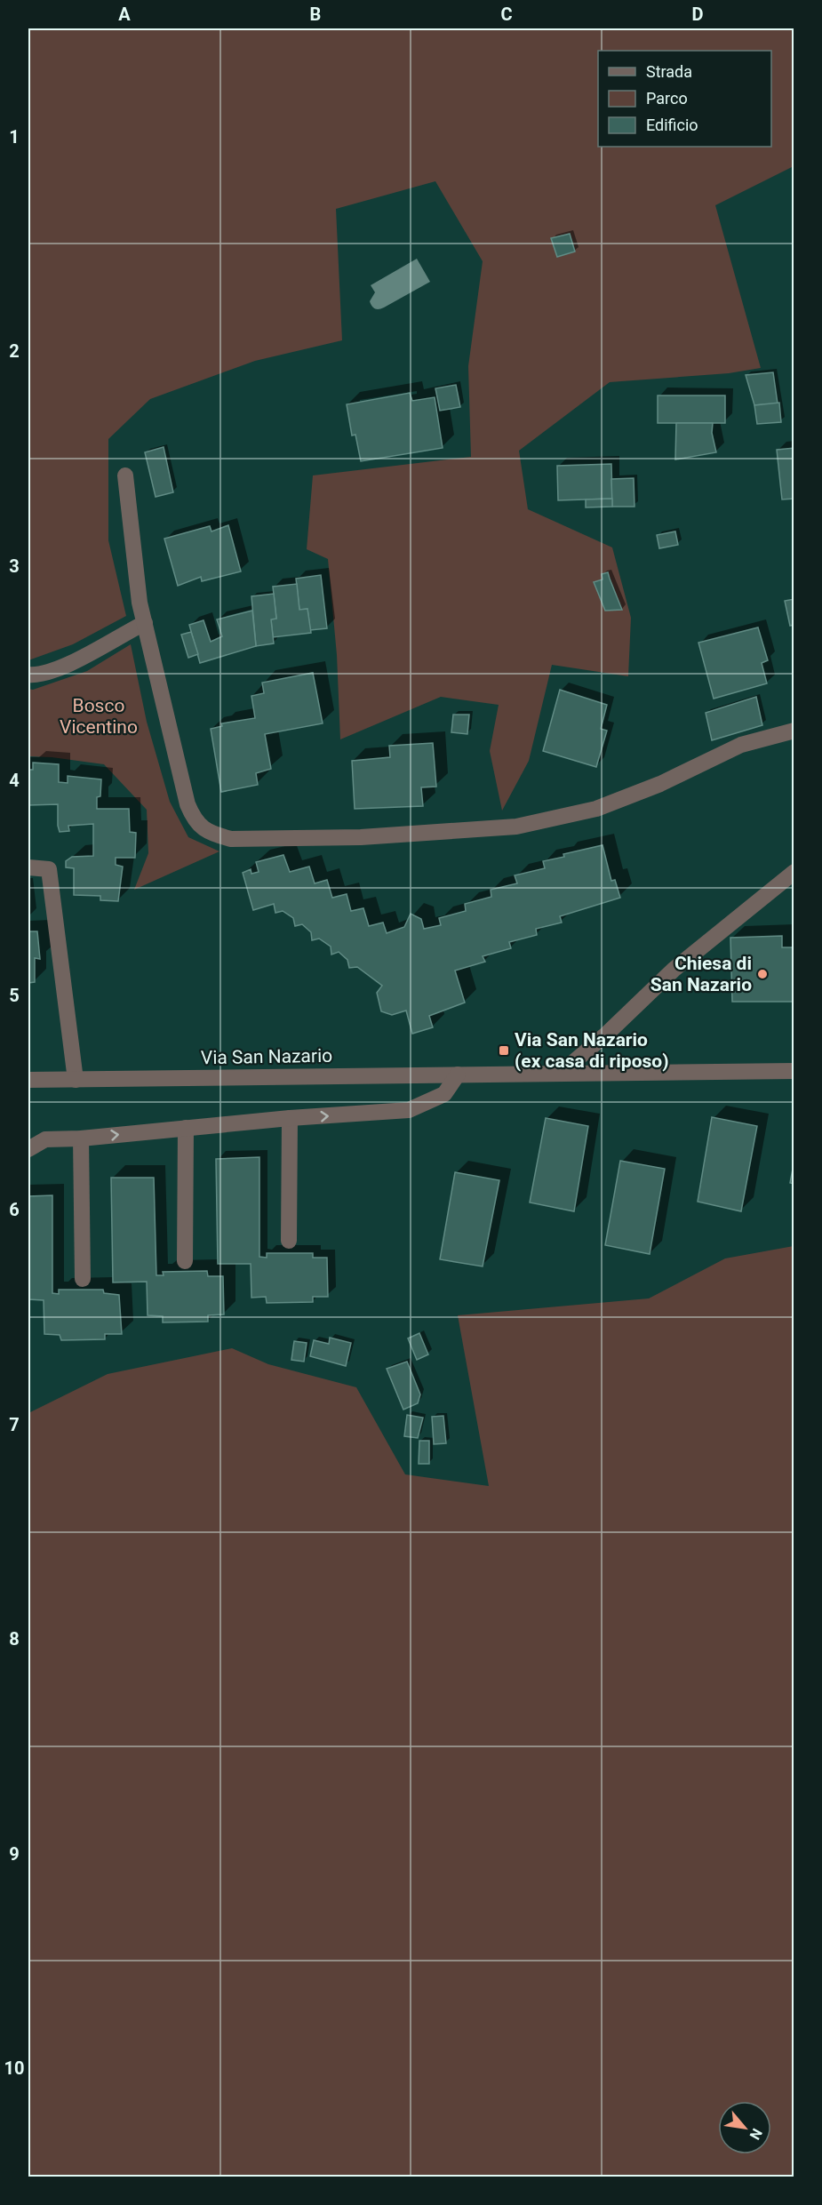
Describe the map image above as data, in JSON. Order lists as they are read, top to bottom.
{
  "streets": {
    "street": ["Via San Nazario"]
  },
  "parks": ["Bosco Vicentino"],
  "places": {
    "other": ["Chiesa di San Nazario"],
    "transit": ["Via San Nazario (ex casa di riposo)"]
  },
  "legend": ["Strada", "Parco", "Edificio"],
  "north": "bottom right",
  "grid": {
    "columns": [
      "A",
      "B",
      "C",
      "D"
    ],
    "rows": [
      "1",
      "2",
      "3",
      "4",
      "5",
      "6",
      "7",
      "8",
      "9",
      "10"
    ]
  }
}
